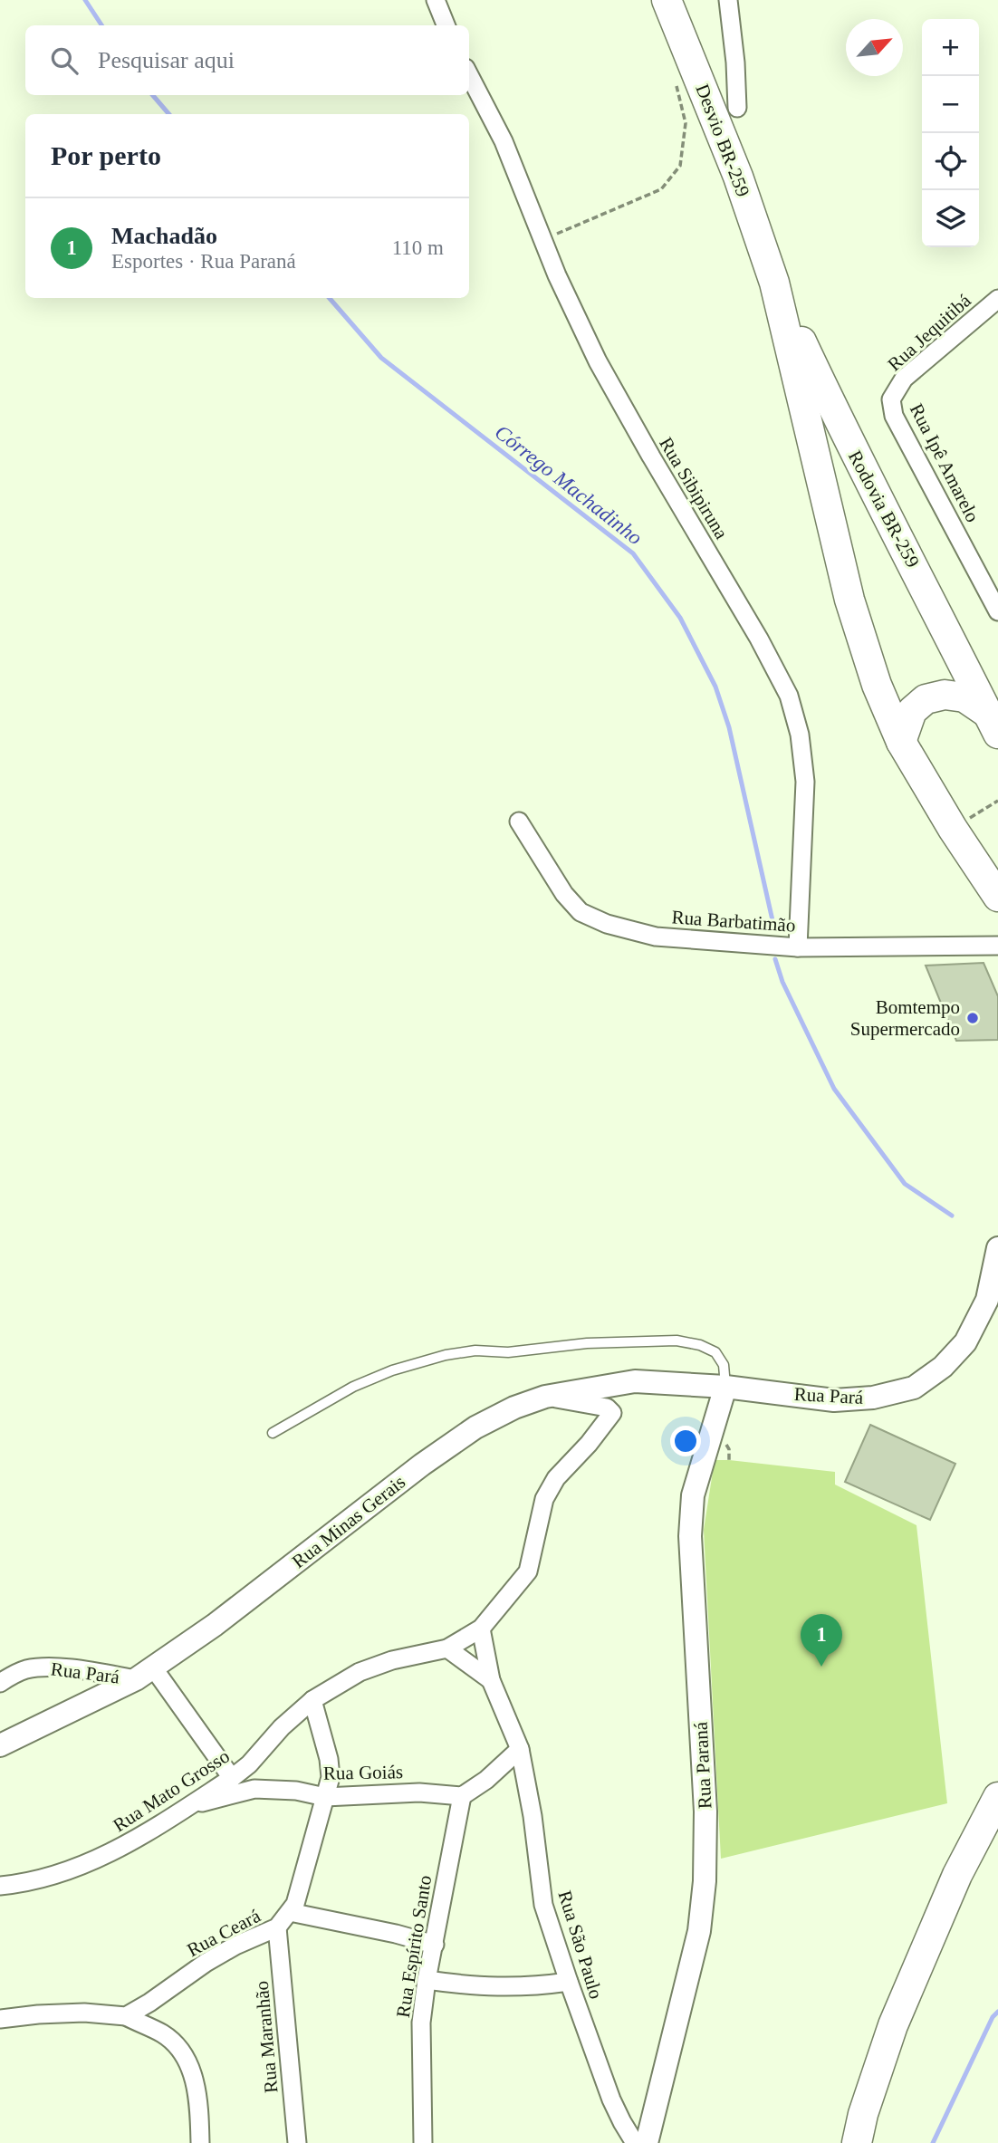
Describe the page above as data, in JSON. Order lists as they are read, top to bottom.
{
  "streets": {
    "highway": ["Desvio BR-259", "Rodovia BR-259"],
    "street": [
      "Rua Jequitibá",
      "Rua Ipê Amarelo",
      "Rua Sibipiruna",
      "Rua Barbatimão",
      "Rua Pará",
      "Rua Minas Gerais",
      "Rua Paraná",
      "Rua Goiás",
      "Rua Mato Grosso",
      "Rua Ceará",
      "Rua São Paulo",
      "Rua Espírito Santo",
      "Rua Maranhão"
    ]
  },
  "crossings": [
    ["Desvio BR-259", "Rodovia BR-259"],
    ["Rua Jequitibá", "Rua Ipê Amarelo"],
    ["Rua Sibipiruna", "Rua Barbatimão"],
    ["Rua Pará", "Rua Minas Gerais"],
    ["Rua Pará", "Rua Paraná"],
    ["Rua Minas Gerais", "Rua Paraná"],
    ["Rua Minas Gerais", "Rua Mato Grosso"],
    ["Rua Goiás", "Rua Mato Grosso"],
    ["Rua Goiás", "Rua Ceará"],
    ["Rua Goiás", "Rua Espírito Santo"],
    ["Rua Mato Grosso", "Rua Ceará"],
    ["Rua Mato Grosso", "Rua São Paulo"],
    ["Rua Ceará", "Rua Maranhão"]
  ],
  "water": ["Córrego Machadinho"],
  "places": ["Bomtempo Supermercado"],
  "north": "top right",
  "page": {
    "map_buttons": ["+", "−"],
    "search": "Pesquisar aqui",
    "heading": "Por perto",
    "list": [
      {
        "mark": "1",
        "name": "Machadão",
        "note": "Esportes · Rua Paraná",
        "value": "110 m"
      }
    ],
    "pins": "1"
  }
}
